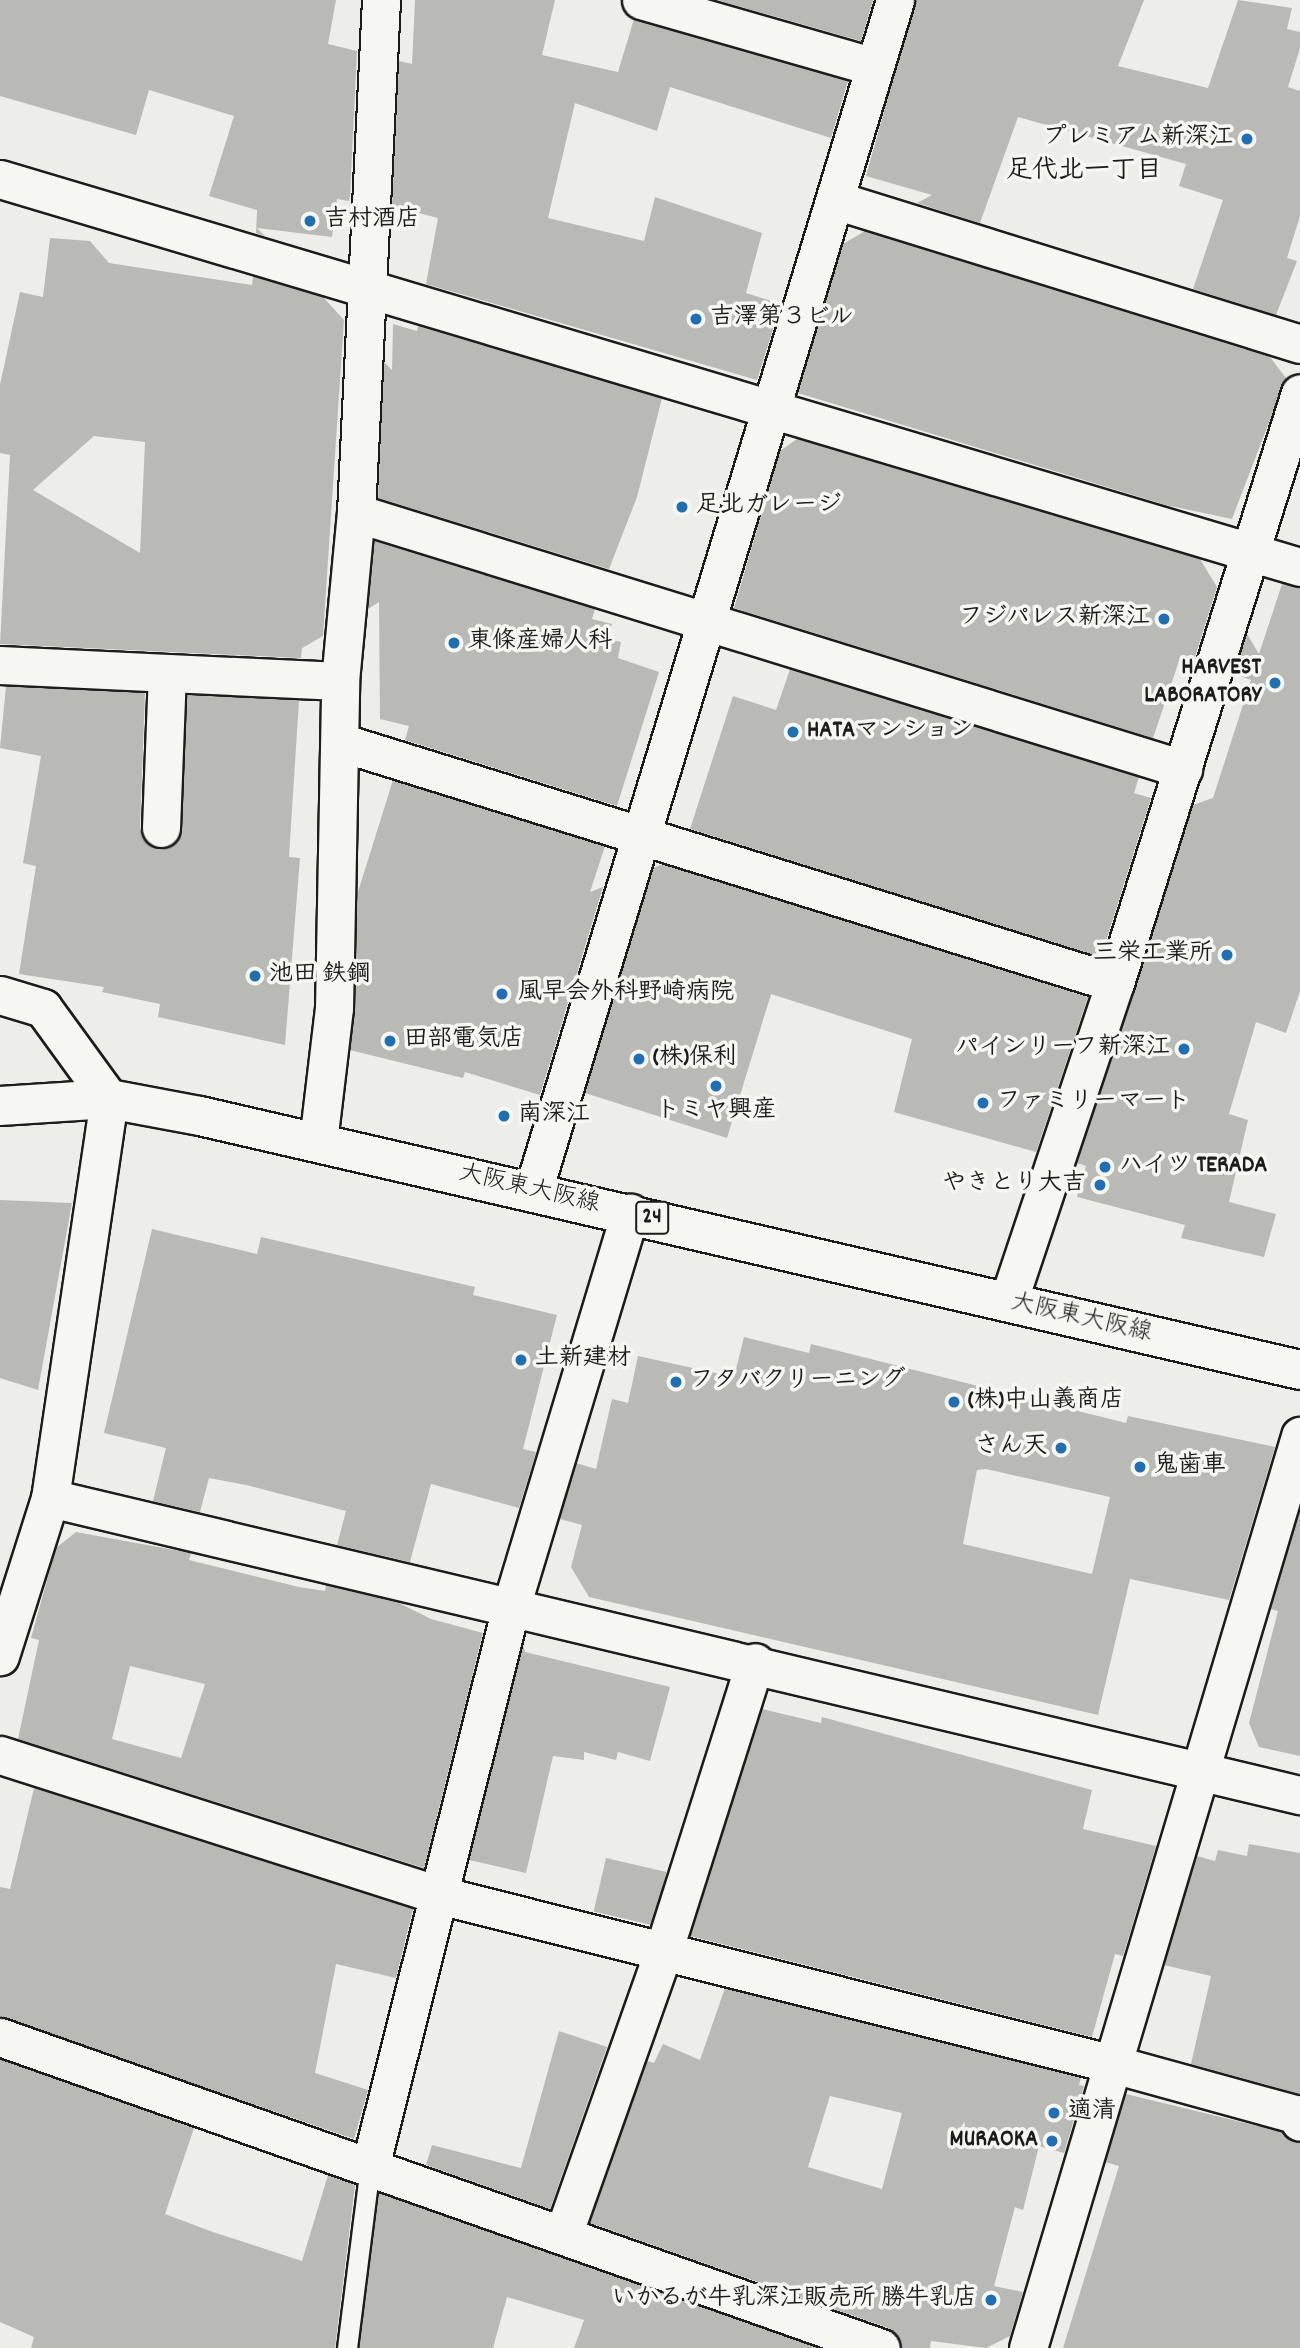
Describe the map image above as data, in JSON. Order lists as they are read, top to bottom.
{
  "streets": {
    "main road": ["大阪東大阪線", "24"]
  },
  "districts": ["足代北一丁目"],
  "places": [
    "プレミアム新深江",
    "吉村酒店",
    "吉澤第３ビル",
    "足北ガレージ",
    "フジパレス新深江",
    "東條産婦人科",
    "HARVEST LABORATORY",
    "HATAマンション",
    "三栄工業所",
    "池田 鉄鋼",
    "風早会外科野崎病院",
    "田部電気店",
    "パインリーフ新深江",
    "(株)保利",
    "トミヤ興産",
    "ファミリーマート",
    "南深江",
    "ハイツ TERADA",
    "やきとり大吉",
    "土新建材",
    "フタバクリーニング",
    "(株)中山義商店",
    "さん天",
    "鬼歯車",
    "適清",
    "MURAOKA",
    "いかるが牛乳深江販売所 勝牛乳店"
  ]
}
